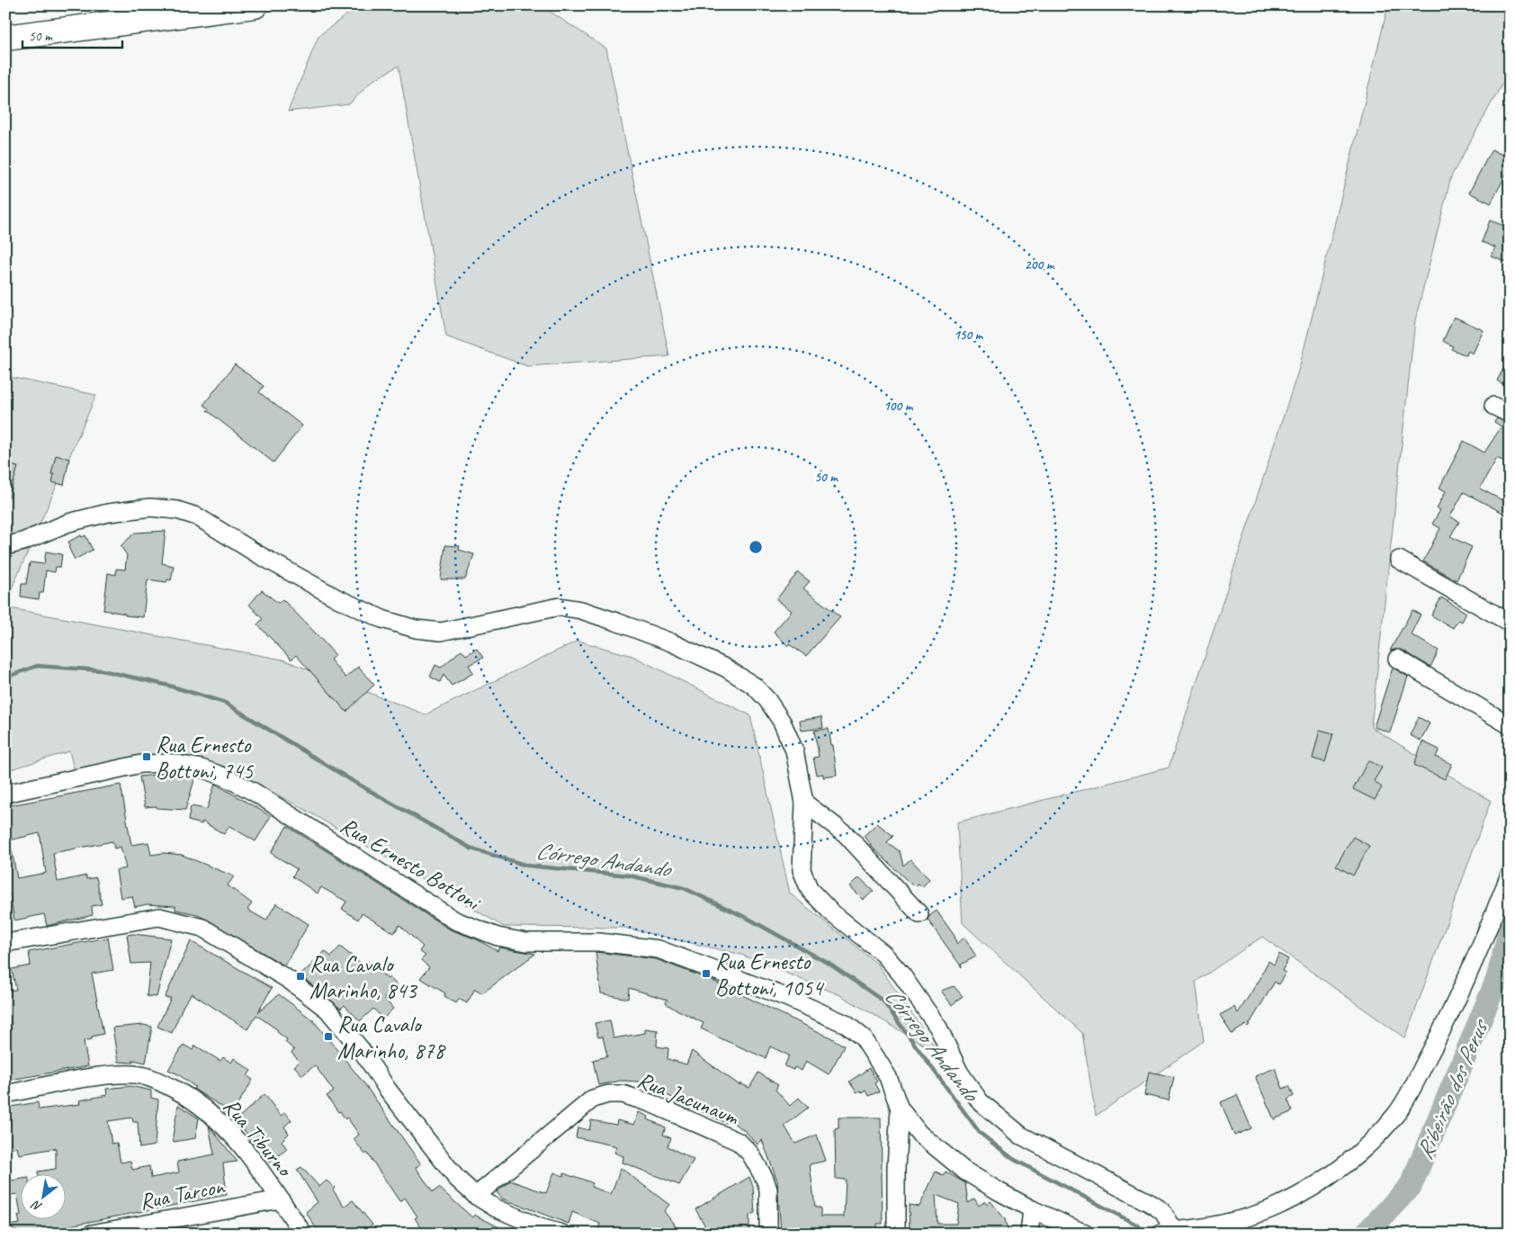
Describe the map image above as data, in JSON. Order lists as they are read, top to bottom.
{
  "streets": {
    "street": [
      "Rua Ernesto Bottoni",
      "Rua Jacunaum",
      "Rua Tiburno",
      "Rua Tarcon"
    ]
  },
  "crossings": [
    ["Rua Tiburno", "Rua Tarcon"]
  ],
  "water": ["Córrego Andando", "Ribeirão dos Perus"],
  "places": {
    "transit": [
      "Rua Ernesto Bottoni, 745",
      "Rua Ernesto Bottoni, 1054",
      "Rua Cavalo Marinho, 843",
      "Rua Cavalo Marinho, 878"
    ]
  },
  "scale_bar": "50 m",
  "north": "bottom left",
  "rings": [
    "200 m",
    "150 m",
    "100 m",
    "50 m"
  ]
}
